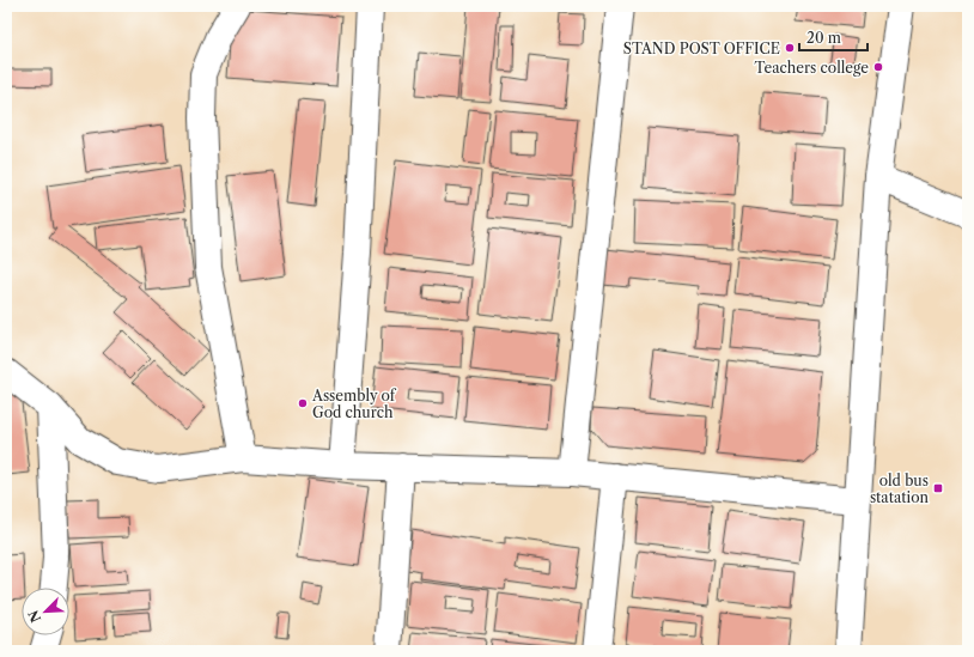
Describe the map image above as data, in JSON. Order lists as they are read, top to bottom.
{
  "places": {
    "other": ["STAND POST OFFICE", "Teachers college", "Assembly of God church"],
    "transit": ["old bus statation"]
  },
  "scale_bar": "20 m",
  "north": "bottom left"
}
